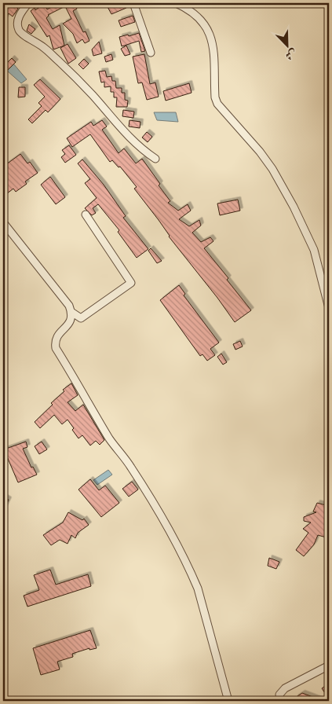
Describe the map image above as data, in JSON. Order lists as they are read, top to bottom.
{
  "north": "bottom right"
}
